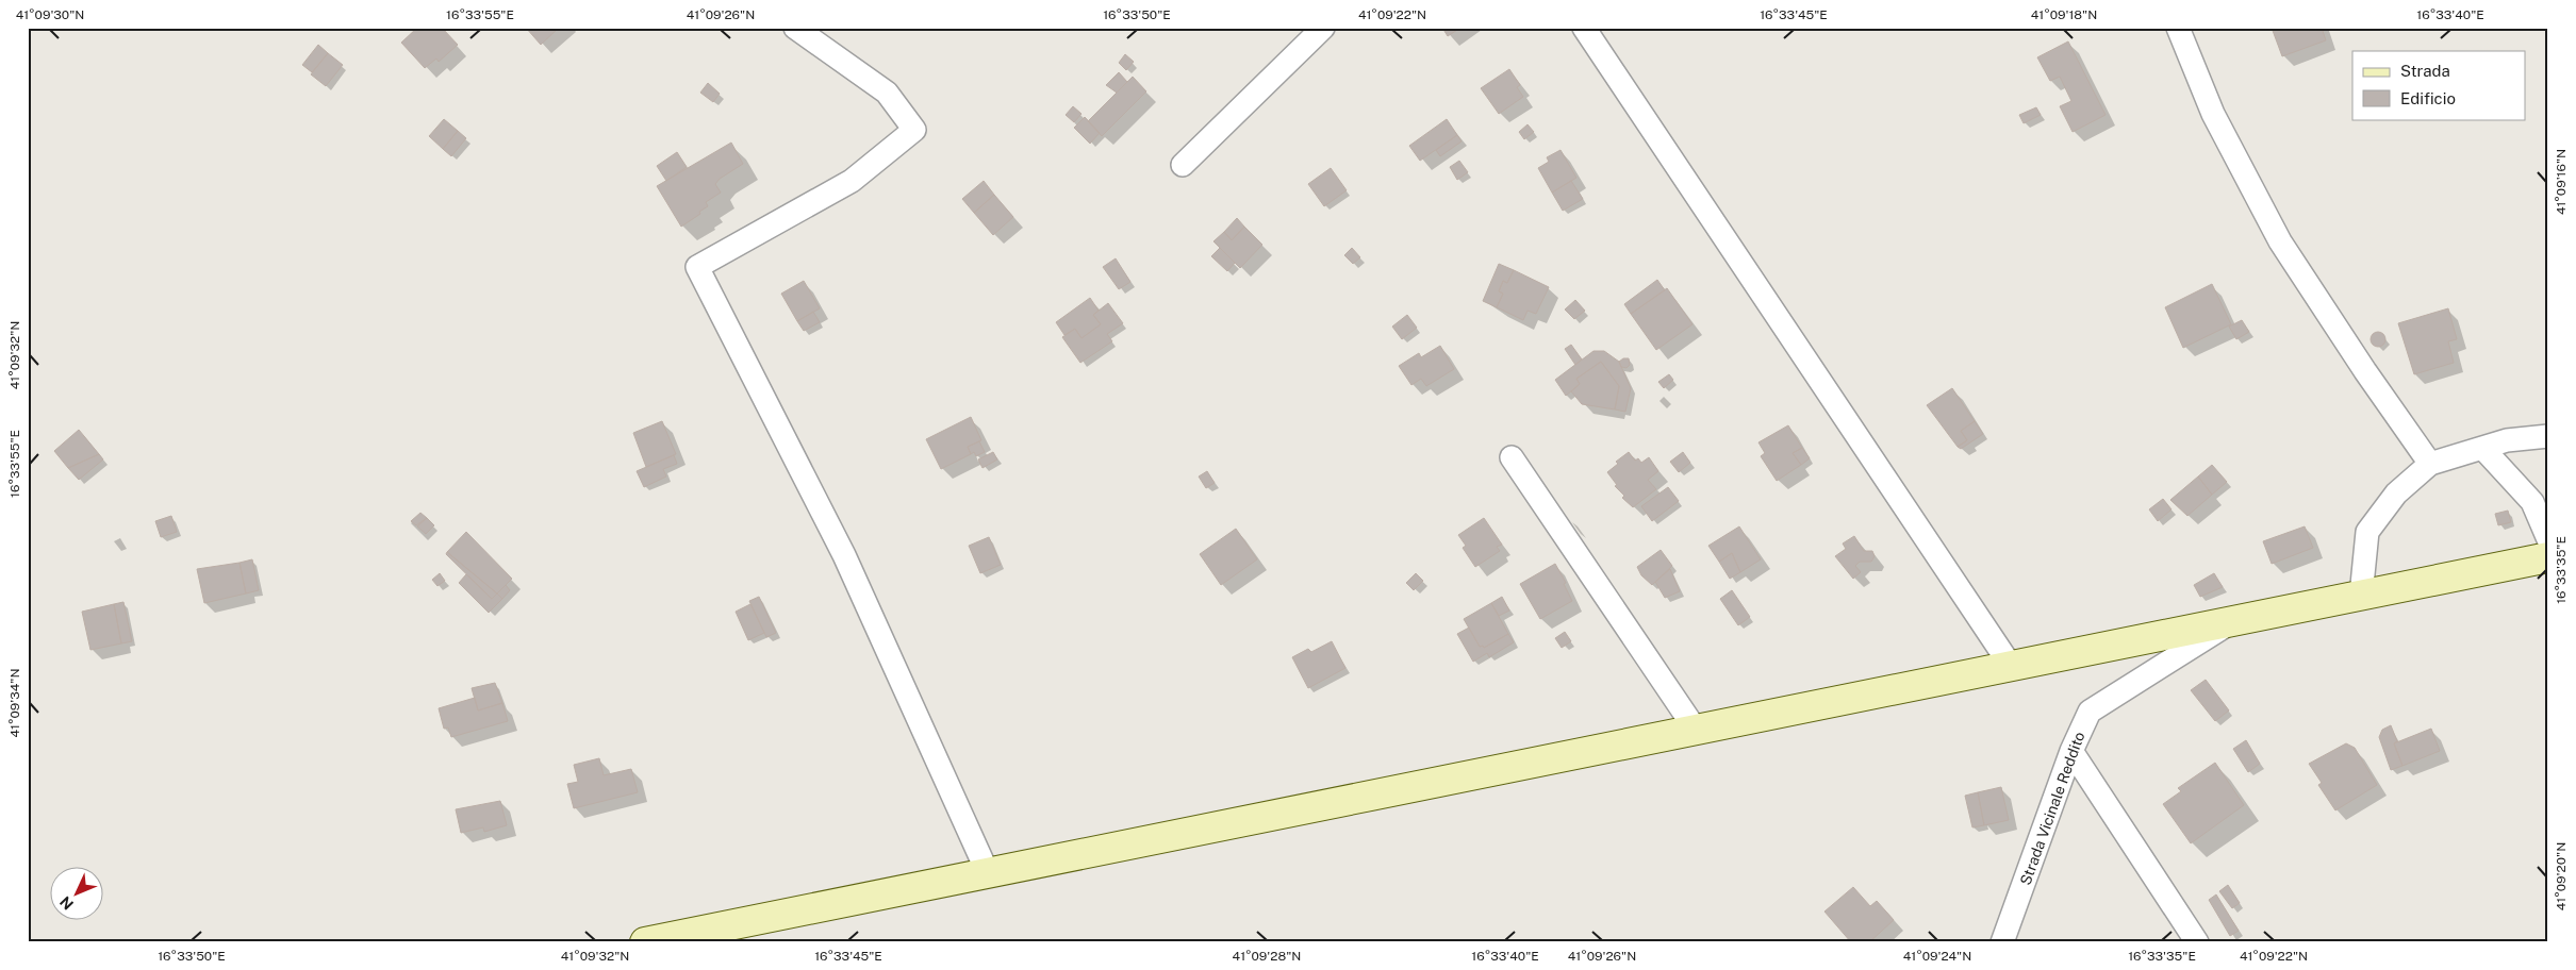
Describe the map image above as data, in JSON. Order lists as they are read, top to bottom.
{
  "streets": {
    "street": ["Strada Vicinale Reddito"]
  },
  "legend": ["Strada", "Edificio"],
  "north": "bottom left",
  "coordinates": [
    "41°09'30\"N",
    "16°33'55\"E",
    "41°09'26\"N",
    "16°33'50\"E",
    "41°09'22\"N",
    "16°33'45\"E",
    "41°09'18\"N",
    "16°33'40\"E",
    "41°09'16\"N",
    "41°09'32\"N",
    "16°33'35\"E",
    "41°09'34\"N",
    "41°09'20\"N",
    "41°09'28\"N",
    "41°09'24\"N"
  ]
}
